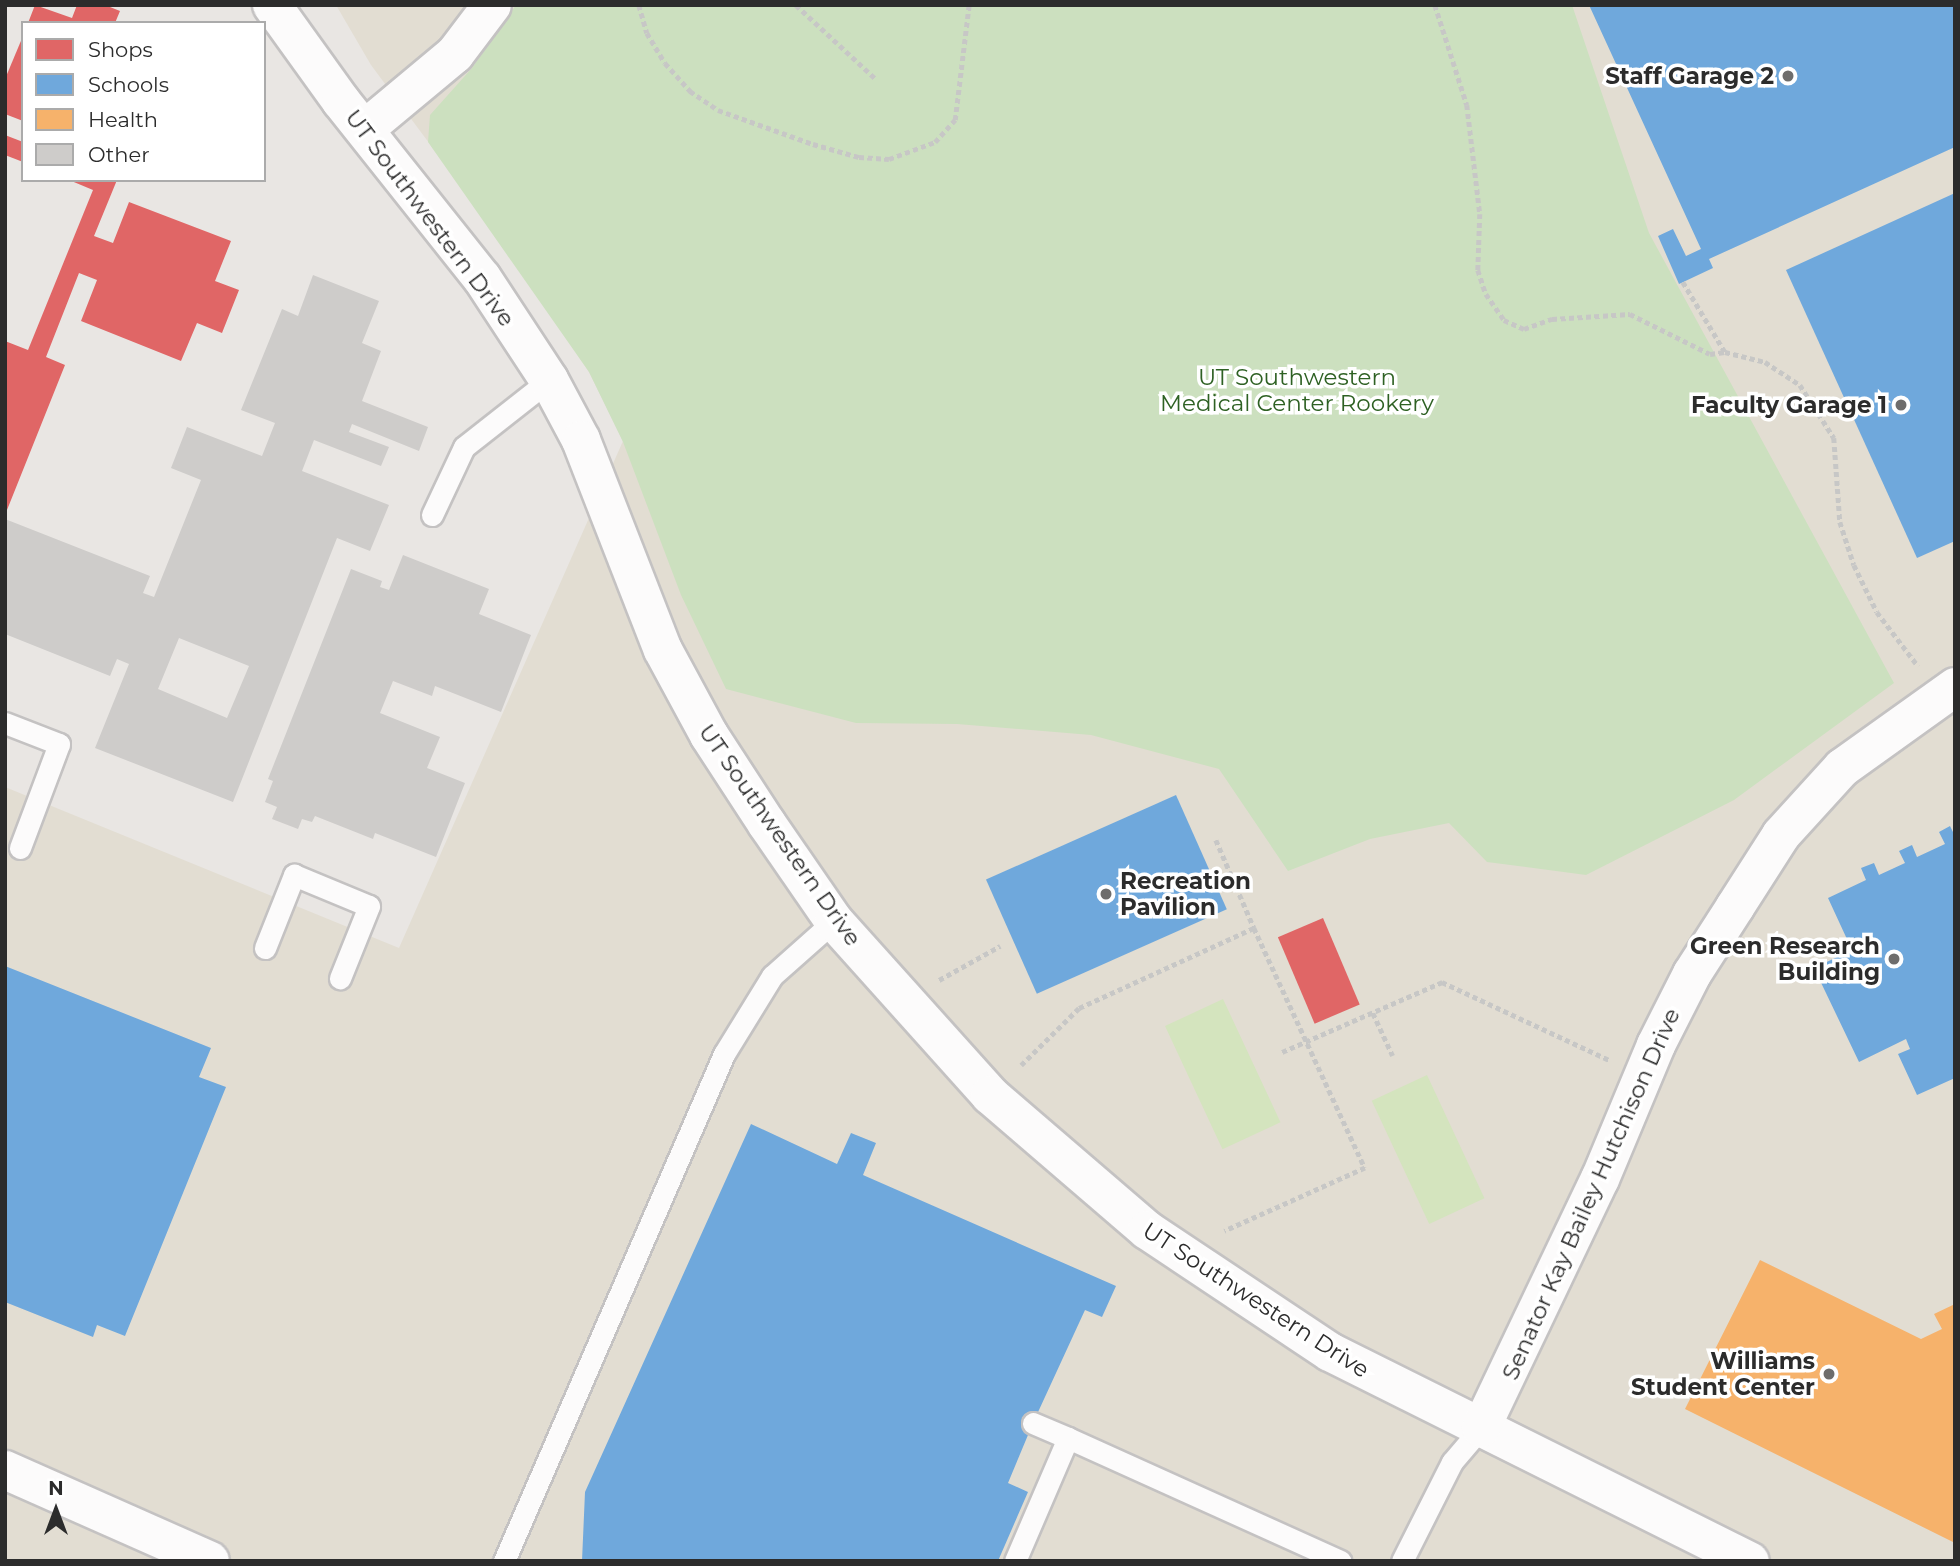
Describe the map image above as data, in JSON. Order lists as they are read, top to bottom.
{
  "streets": {
    "street": ["UT Southwestern Drive", "Senator Kay Bailey Hutchison Drive"]
  },
  "crossings": [
    ["UT Southwestern Drive", "Senator Kay Bailey Hutchison Drive"]
  ],
  "parks": ["UT Southwestern Medical Center Rookery"],
  "places": [
    "Staff Garage 2",
    "Faculty Garage 1",
    "Recreation Pavilion",
    "Green Research Building",
    "Williams Student Center"
  ],
  "legend": [
    "Shops",
    "Schools",
    "Health",
    "Other"
  ],
  "north": "top"
}
